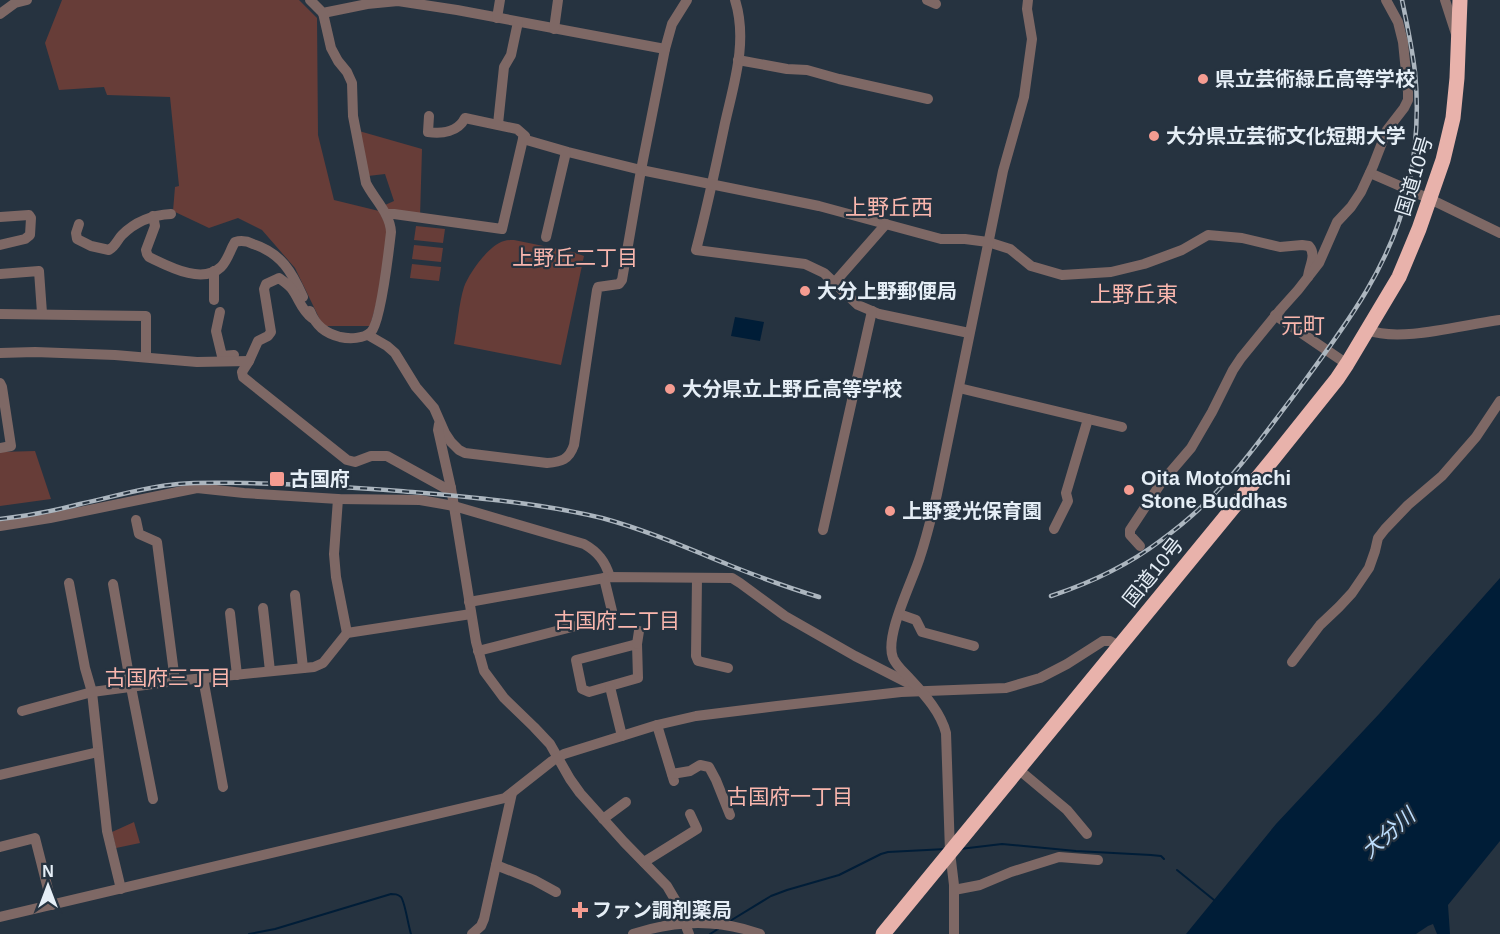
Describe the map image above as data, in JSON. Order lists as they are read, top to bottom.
{
  "streets": {
    "highway": ["国道10号"]
  },
  "districts": [
    "上野丘西",
    "上野丘二丁目",
    "上野丘東",
    "元町",
    "古国府二丁目",
    "古国府三丁目",
    "古国府一丁目"
  ],
  "water": ["大分川"],
  "places": {
    "other": [
      "県立芸術緑丘高等学校",
      "大分県立芸術文化短期大学",
      "大分上野郵便局",
      "大分県立上野丘高等学校",
      "Oita Motomachi Stone Buddhas",
      "上野愛光保育園"
    ],
    "transit": ["古国府"],
    "health": ["ファン調剤薬局"]
  },
  "north": "top"
}
